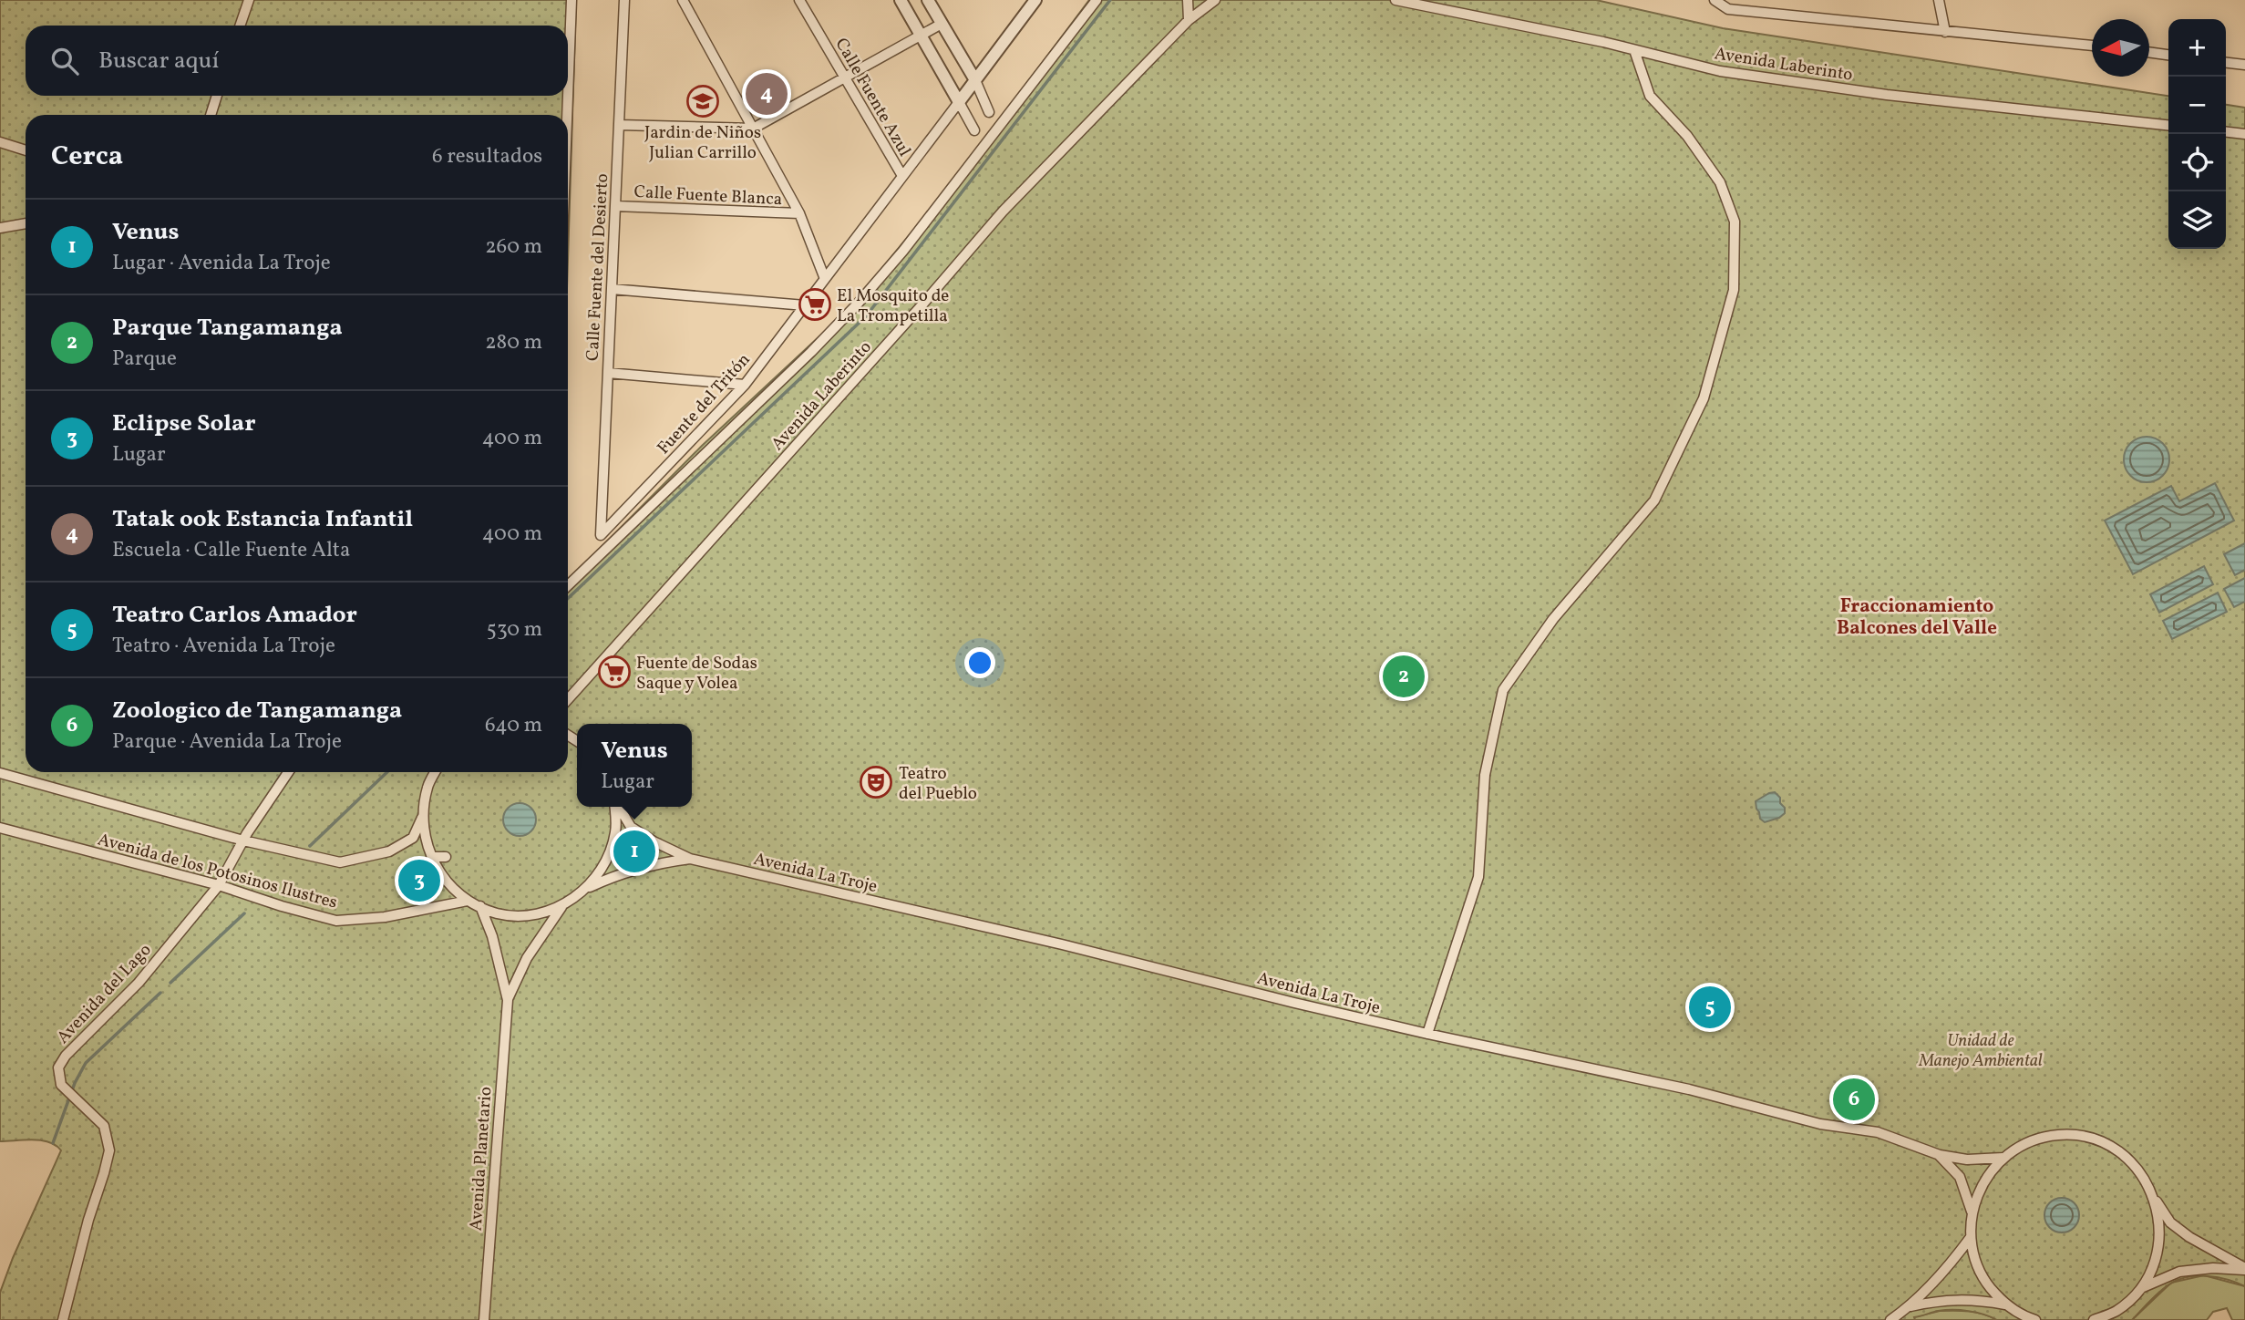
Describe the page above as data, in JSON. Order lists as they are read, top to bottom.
{
  "streets": {
    "street": [
      "Avenida Laberinto",
      "Calle Fuente Azul",
      "Calle Fuente Blanca",
      "Calle Fuente del Desierto",
      "Fuente del Tritón",
      "Avenida de los Potosinos Ilustres",
      "Avenida La Troje",
      "Avenida del Lago",
      "Avenida Planetario"
    ]
  },
  "crossings": [
    ["Calle Fuente Azul", "Fuente del Tritón"],
    ["Calle Fuente Blanca", "Calle Fuente del Desierto"],
    ["Calle Fuente del Desierto", "Fuente del Tritón"],
    ["Avenida de los Potosinos Ilustres", "Avenida del Lago"]
  ],
  "districts": ["Fraccionamiento Balcones del Valle"],
  "parks": ["Unidad de Manejo Ambiental"],
  "places": {
    "school or university": ["Jardin de Niños Julian Carrillo"],
    "supermarket": ["El Mosquito de La Trompetilla", "Fuente de Sodas Saque y Volea"],
    "theatre": ["Teatro del Pueblo"]
  },
  "north": "left",
  "page": {
    "map_buttons": ["+", "−"],
    "search": "Buscar aquí",
    "pins": [
      "4",
      "2",
      "1",
      "3",
      "5",
      "6"
    ],
    "heading": ["Cerca", "6 resultados"],
    "list": [
      {
        "mark": "1",
        "name": "Venus",
        "note": "Lugar · Avenida La Troje",
        "value": "260 m"
      },
      {
        "mark": "2",
        "name": "Parque Tangamanga",
        "note": "Parque",
        "value": "280 m"
      },
      {
        "mark": "3",
        "name": "Eclipse Solar",
        "note": "Lugar",
        "value": "400 m"
      },
      {
        "mark": "4",
        "name": "Tatak ook Estancia Infantil",
        "note": "Escuela · Calle Fuente Alta",
        "value": "400 m"
      },
      {
        "mark": "5",
        "name": "Teatro Carlos Amador",
        "note": "Teatro · Avenida La Troje",
        "value": "530 m"
      },
      {
        "mark": "6",
        "name": "Zoologico de Tangamanga",
        "note": "Parque · Avenida La Troje",
        "value": "640 m"
      }
    ],
    "popup": ["Venus", "Lugar"]
  }
}
